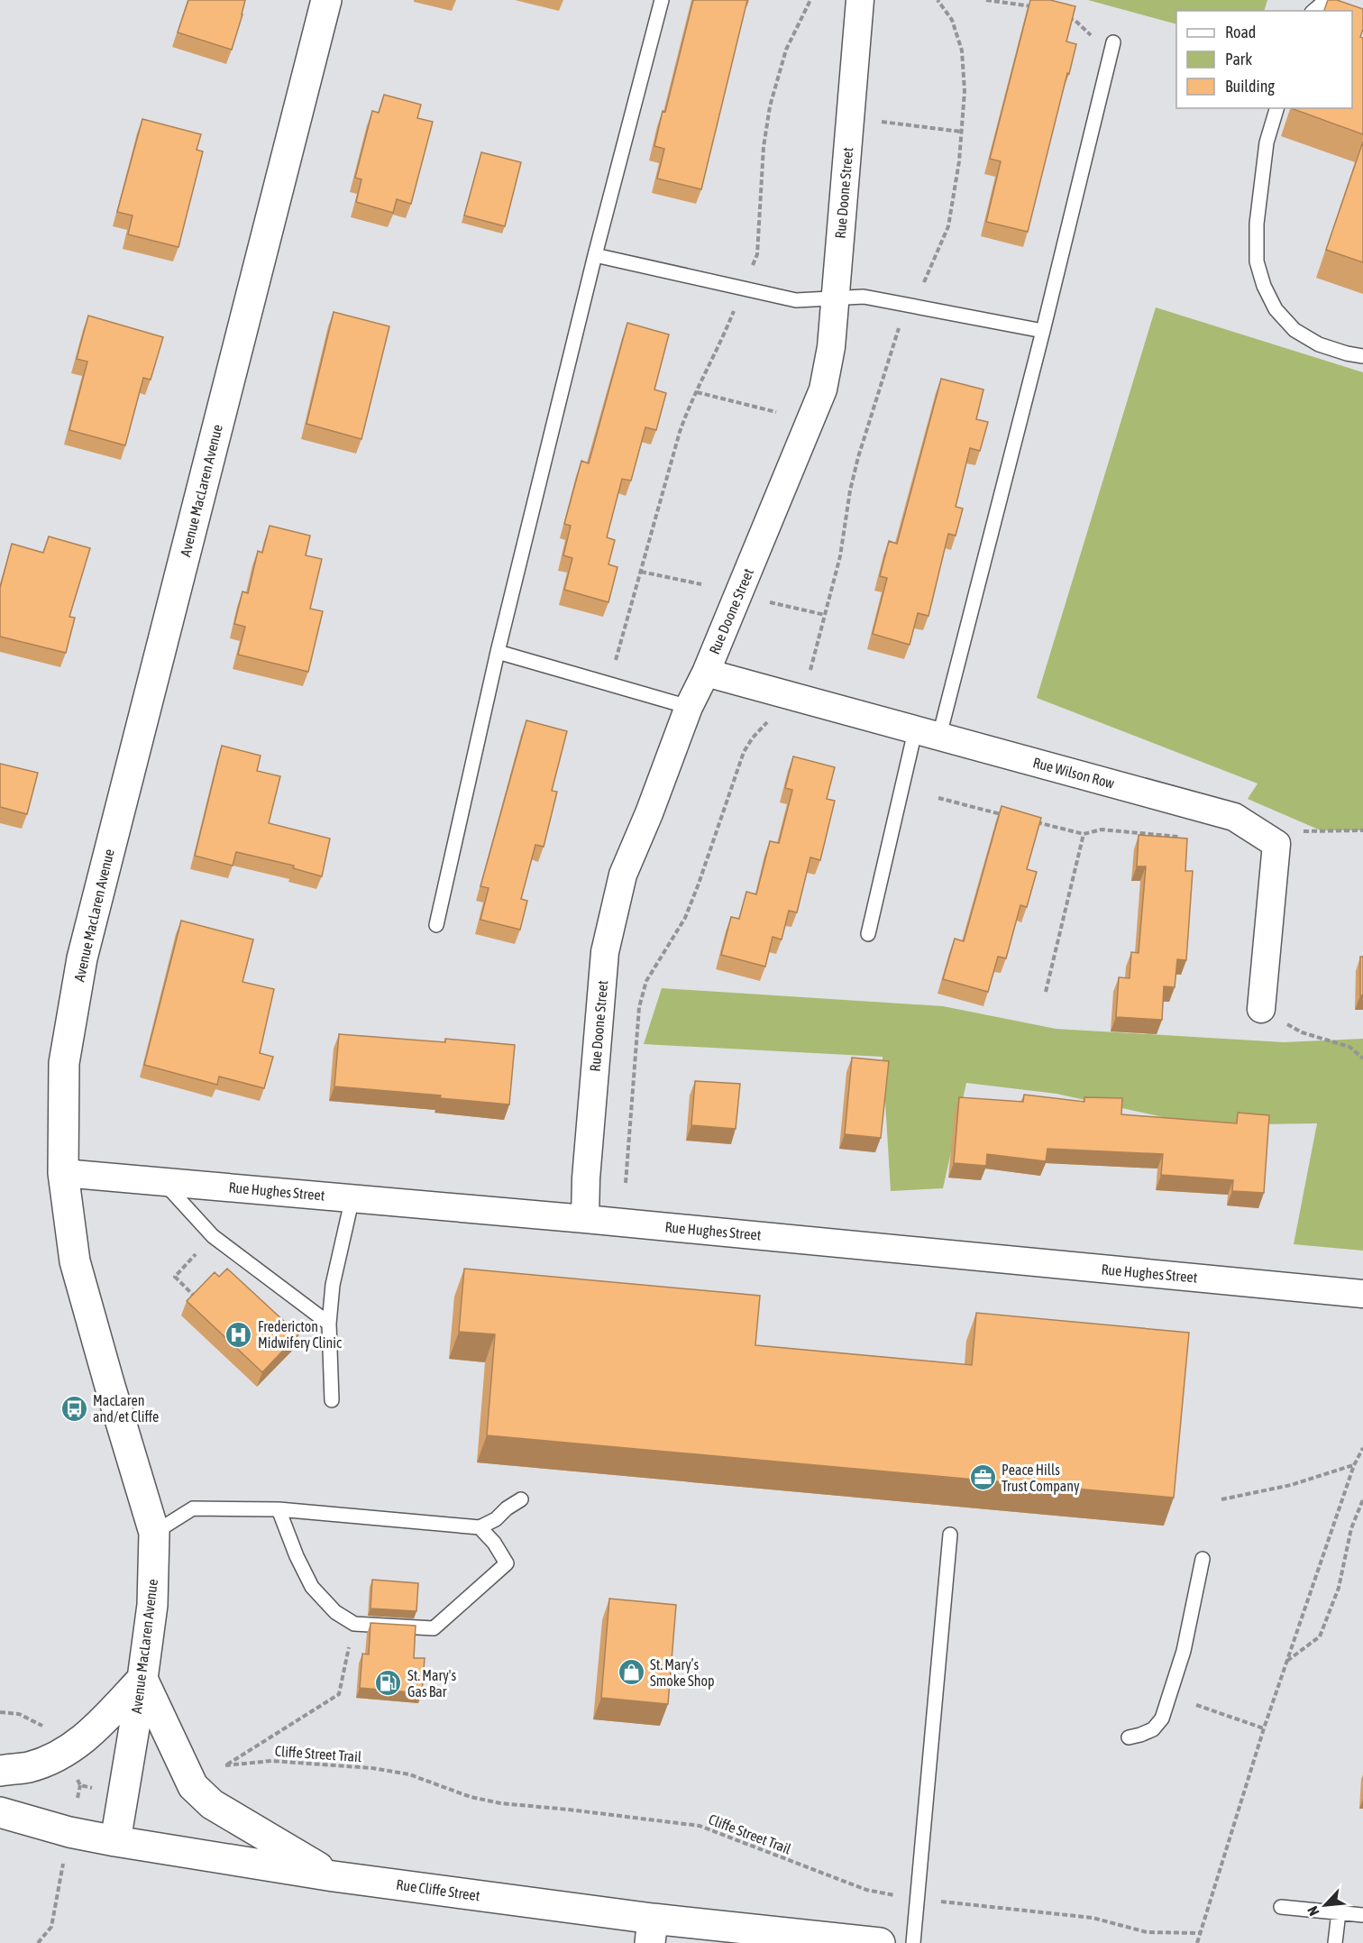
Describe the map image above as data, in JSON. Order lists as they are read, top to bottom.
{
  "streets": {
    "street": [
      "Rue Doone Street",
      "Avenue MacLaren Avenue",
      "Rue Wilson Row",
      "Rue Hughes Street",
      "Rue Cliffe Street"
    ],
    "path": ["Cliffe Street Trail"]
  },
  "crossings": [
    ["Rue Doone Street", "Rue Wilson Row"],
    ["Rue Doone Street", "Rue Hughes Street"],
    ["Avenue MacLaren Avenue", "Rue Hughes Street"],
    ["Avenue MacLaren Avenue", "Rue Cliffe Street"]
  ],
  "places": {
    "hospital": ["Fredericton Midwifery Clinic"],
    "bus stop": ["MacLaren and/et Cliffe"],
    "office": ["Peace Hills Trust Company"],
    "shop": ["St. Mary’s Smoke Shop"],
    "fuel station": ["St. Mary's Gas Bar"]
  },
  "legend": ["Road", "Park", "Building"],
  "north": "bottom left"
}
